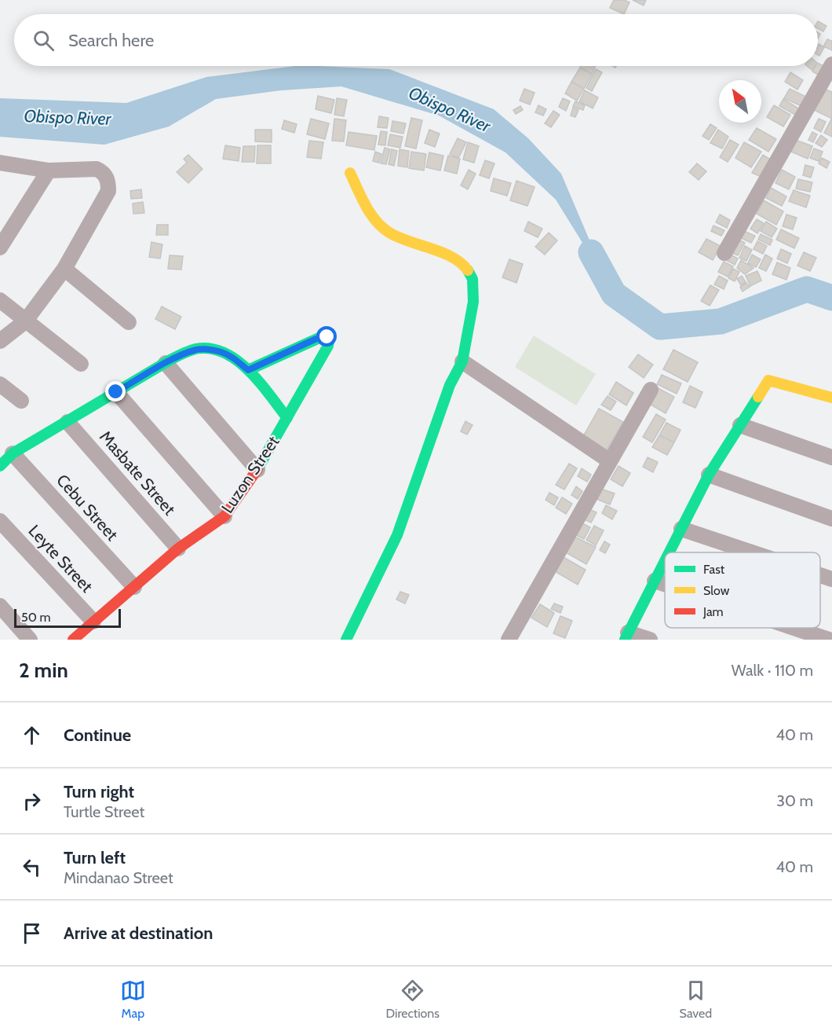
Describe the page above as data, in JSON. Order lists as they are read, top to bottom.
{
  "streets": {
    "street": [
      "Masbate Street",
      "Luzon Street",
      "Cebu Street",
      "Leyte Street"
    ]
  },
  "crossings": [
    ["Masbate Street", "Luzon Street"],
    ["Luzon Street", "Cebu Street"],
    ["Luzon Street", "Leyte Street"]
  ],
  "water": ["Obispo River"],
  "legend": ["Fast", "Slow", "Jam"],
  "scale_bar": "50 m",
  "north": "top left",
  "page": {
    "search": "Search here",
    "scale": "50 m",
    "heading": ["2 min", "Walk · 110 m"],
    "list": [
      ["Continue", "40 m"],
      ["Turn right", "Turtle Street", "30 m"],
      ["Turn left", "Mindanao Street", "40 m"],
      "Arrive at destination"
    ],
    "nav": ["Map", "Directions", "Saved"]
  }
}
